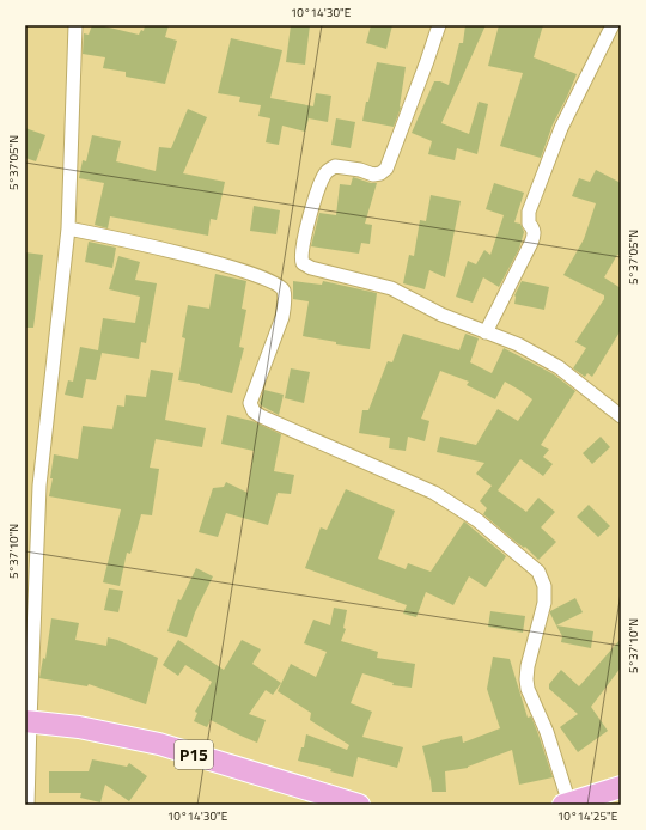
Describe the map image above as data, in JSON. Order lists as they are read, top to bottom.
{
  "streets": {
    "main road": ["P15"]
  },
  "coordinates": [
    "10°14'30\"E",
    "5°37'05\"N",
    "5°37'10\"N",
    "10°14'25\"E"
  ]
}
